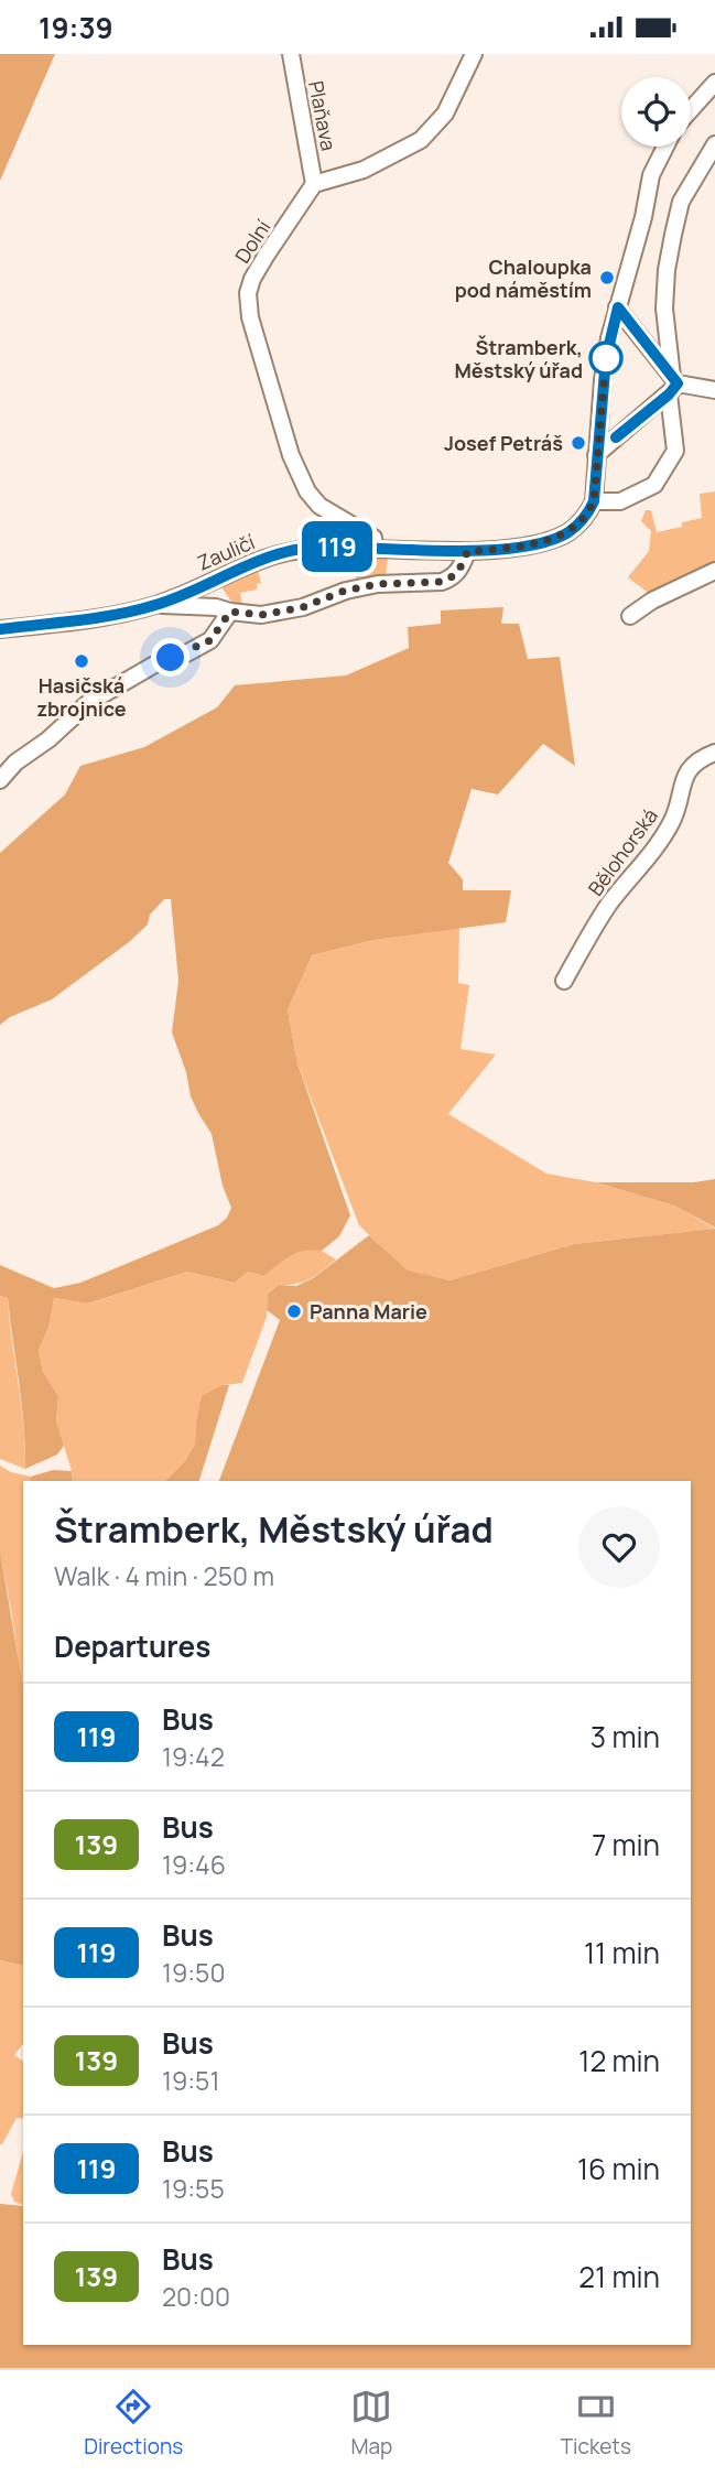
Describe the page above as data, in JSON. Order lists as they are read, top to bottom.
{
  "streets": {
    "street": [
      "Plaňava",
      "Dolní",
      "Zauličí",
      "Bělohorská"
    ]
  },
  "crossings": [
    ["Plaňava", "Dolní"],
    ["Dolní", "Zauličí"]
  ],
  "places": [
    "Chaloupka pod náměstím",
    "Štramberk, Městský úřad",
    "Josef Petráš",
    "Hasičská zbrojnice",
    "Panna Marie"
  ],
  "lines": ["bus line 119"],
  "page": {
    "status": "19:39",
    "on_map": "119",
    "heading": [
      ["Štramberk, Městský úřad", "Walk · 4 min · 250 m"],
      "Departures"
    ],
    "list": [
      {
        "mark": "119",
        "name": "Bus",
        "note": "19:42",
        "value": "3 min"
      },
      {
        "mark": "139",
        "name": "Bus",
        "note": "19:46",
        "value": "7 min"
      },
      {
        "mark": "119",
        "name": "Bus",
        "note": "19:50",
        "value": "11 min"
      },
      {
        "mark": "139",
        "name": "Bus",
        "note": "19:51",
        "value": "12 min"
      },
      {
        "mark": "119",
        "name": "Bus",
        "note": "19:55",
        "value": "16 min"
      },
      {
        "mark": "139",
        "name": "Bus",
        "note": "20:00",
        "value": "21 min"
      }
    ],
    "tabs": ["Directions", "Map", "Tickets"]
  }
}
